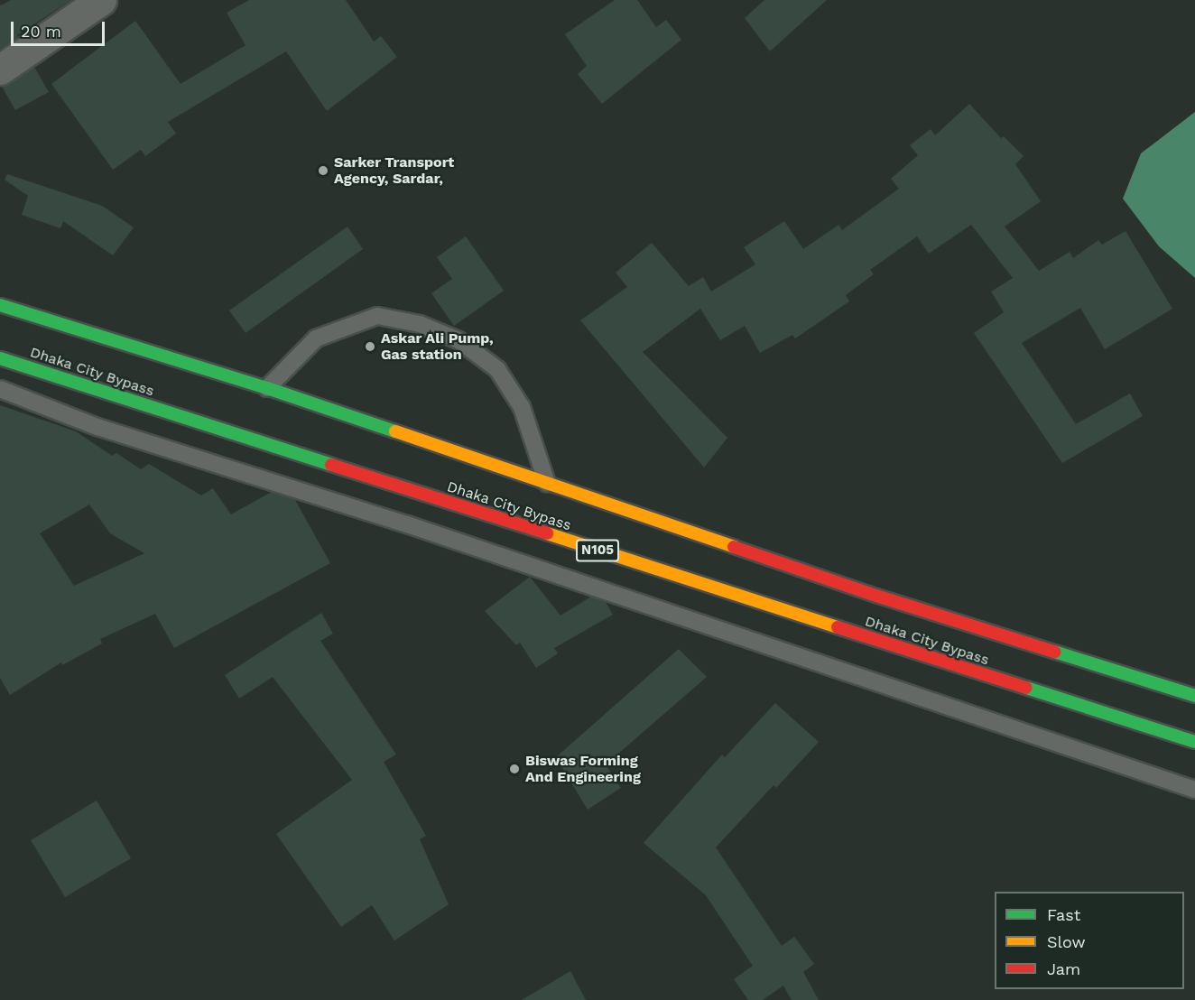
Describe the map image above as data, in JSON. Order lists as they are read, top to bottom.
{
  "streets": {
    "highway": ["Dhaka City Bypass", "N105"]
  },
  "places": ["Sarker Transport Agency, Sardar,", "Askar Ali Pump, Gas station", "Biswas Forming And Engineering"],
  "legend": ["Fast", "Slow", "Jam"],
  "scale_bar": "20 m"
}
